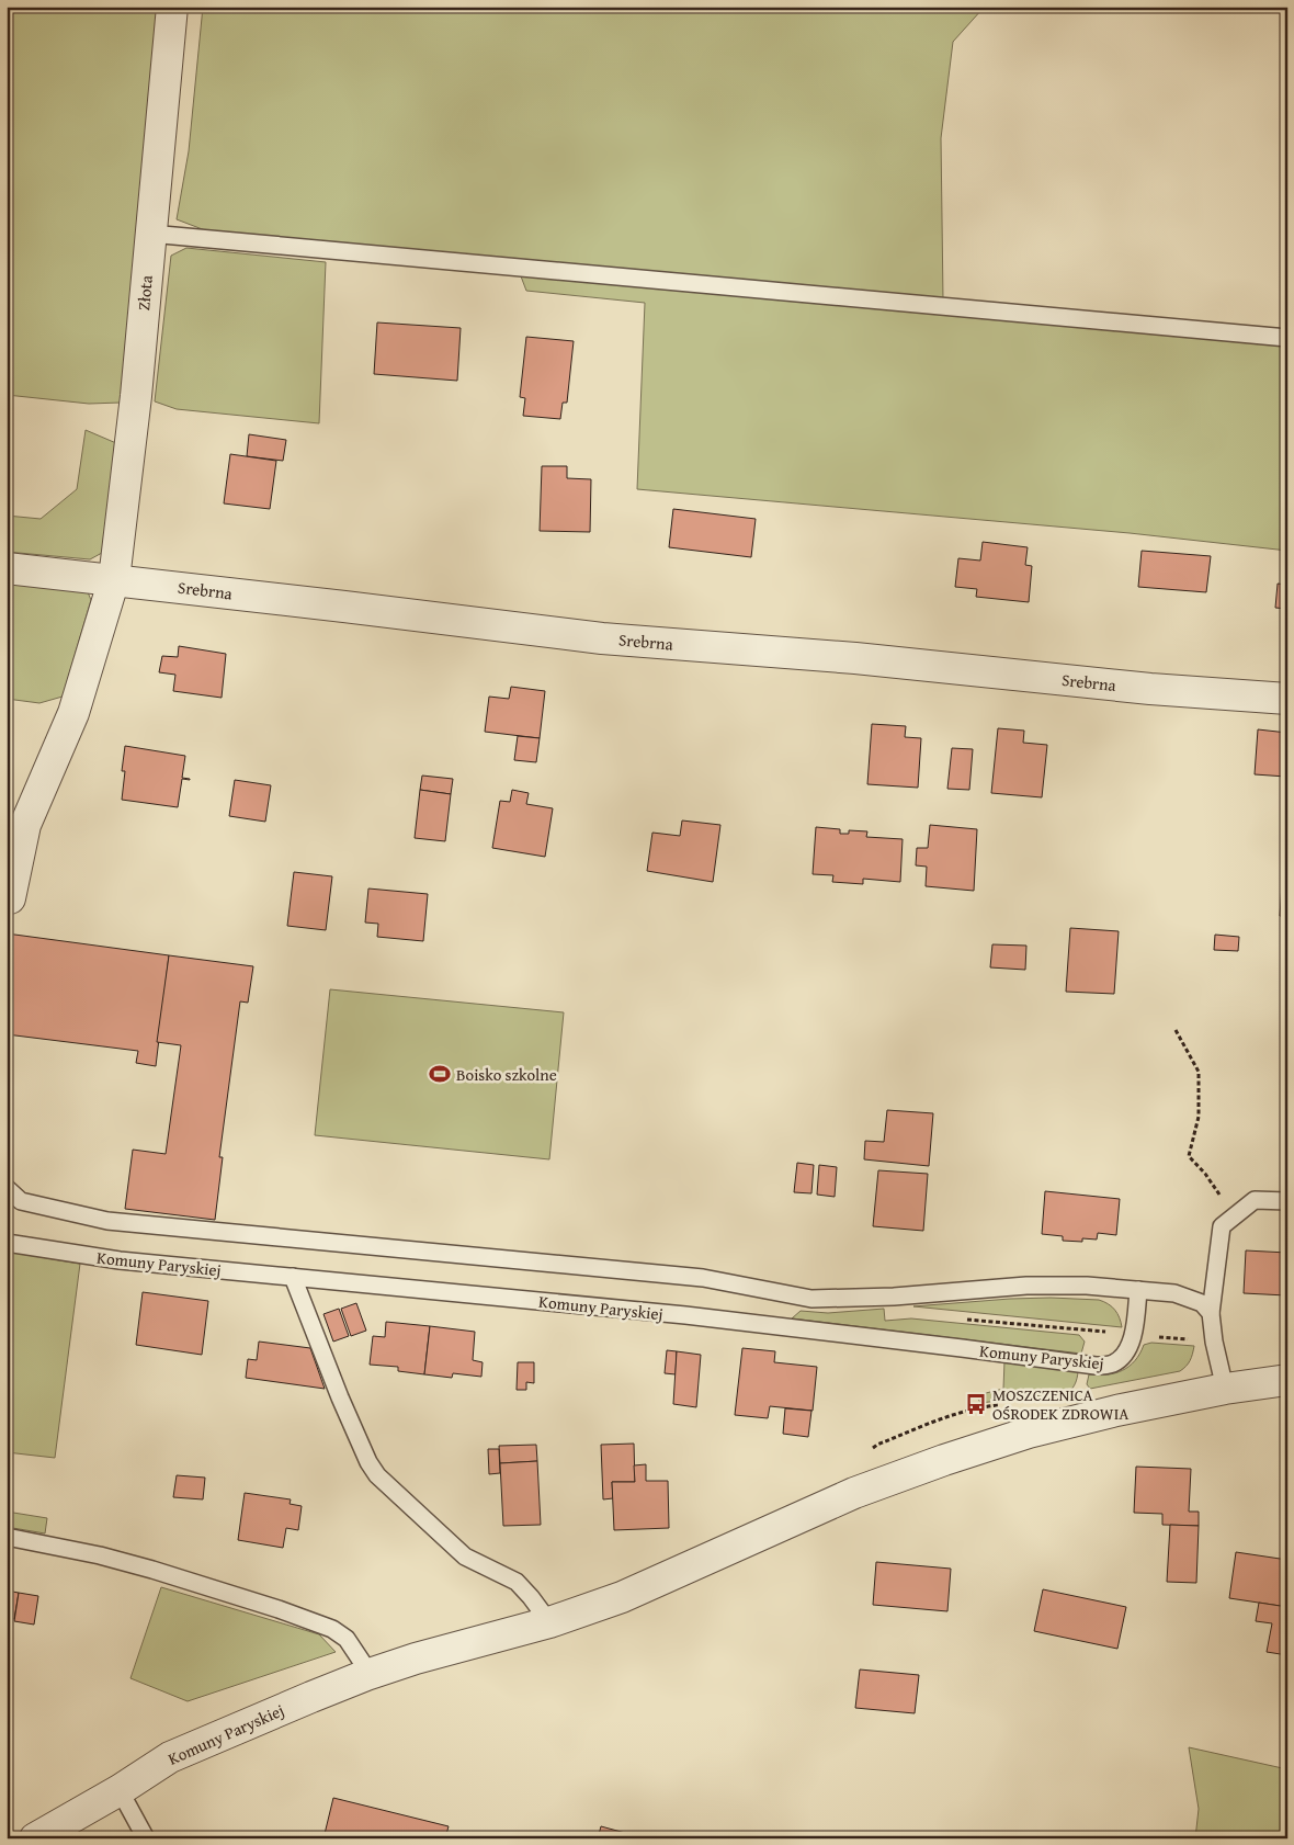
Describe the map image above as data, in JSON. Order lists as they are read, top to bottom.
{
  "streets": {
    "street": ["Złota", "Srebrna", "Komuny Paryskiej"]
  },
  "crossings": [
    ["Złota", "Srebrna"]
  ],
  "places": {
    "sports": ["Boisko szkolne"],
    "bus stop": ["MOSZCZENICA OŚRODEK ZDROWIA"]
  }
}
